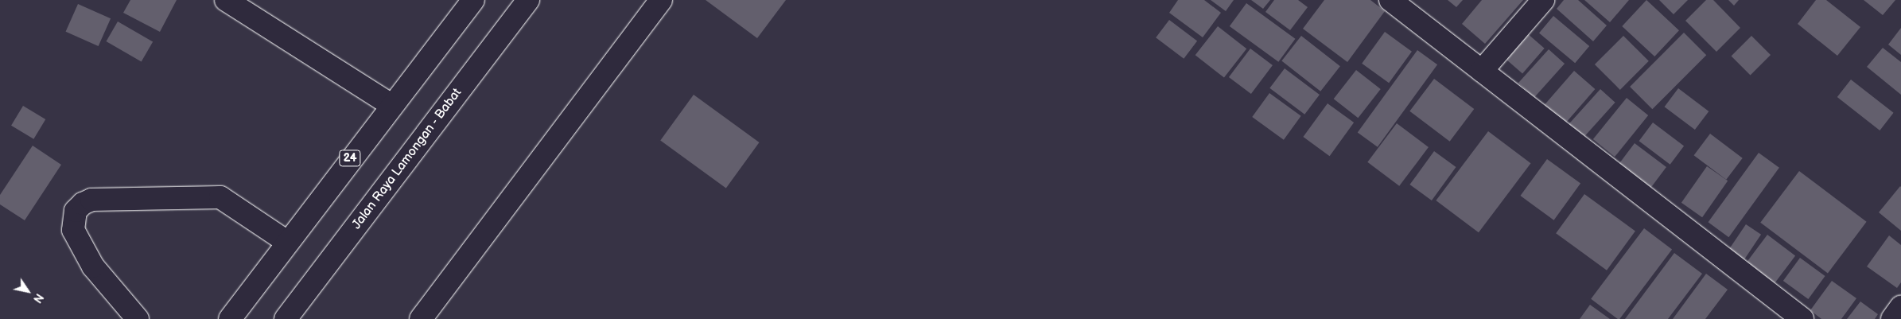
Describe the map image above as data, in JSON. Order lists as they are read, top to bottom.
{
  "streets": {
    "main road": ["24", "Jalan Raya Lamongan - Babat"]
  },
  "north": "bottom right"
}
